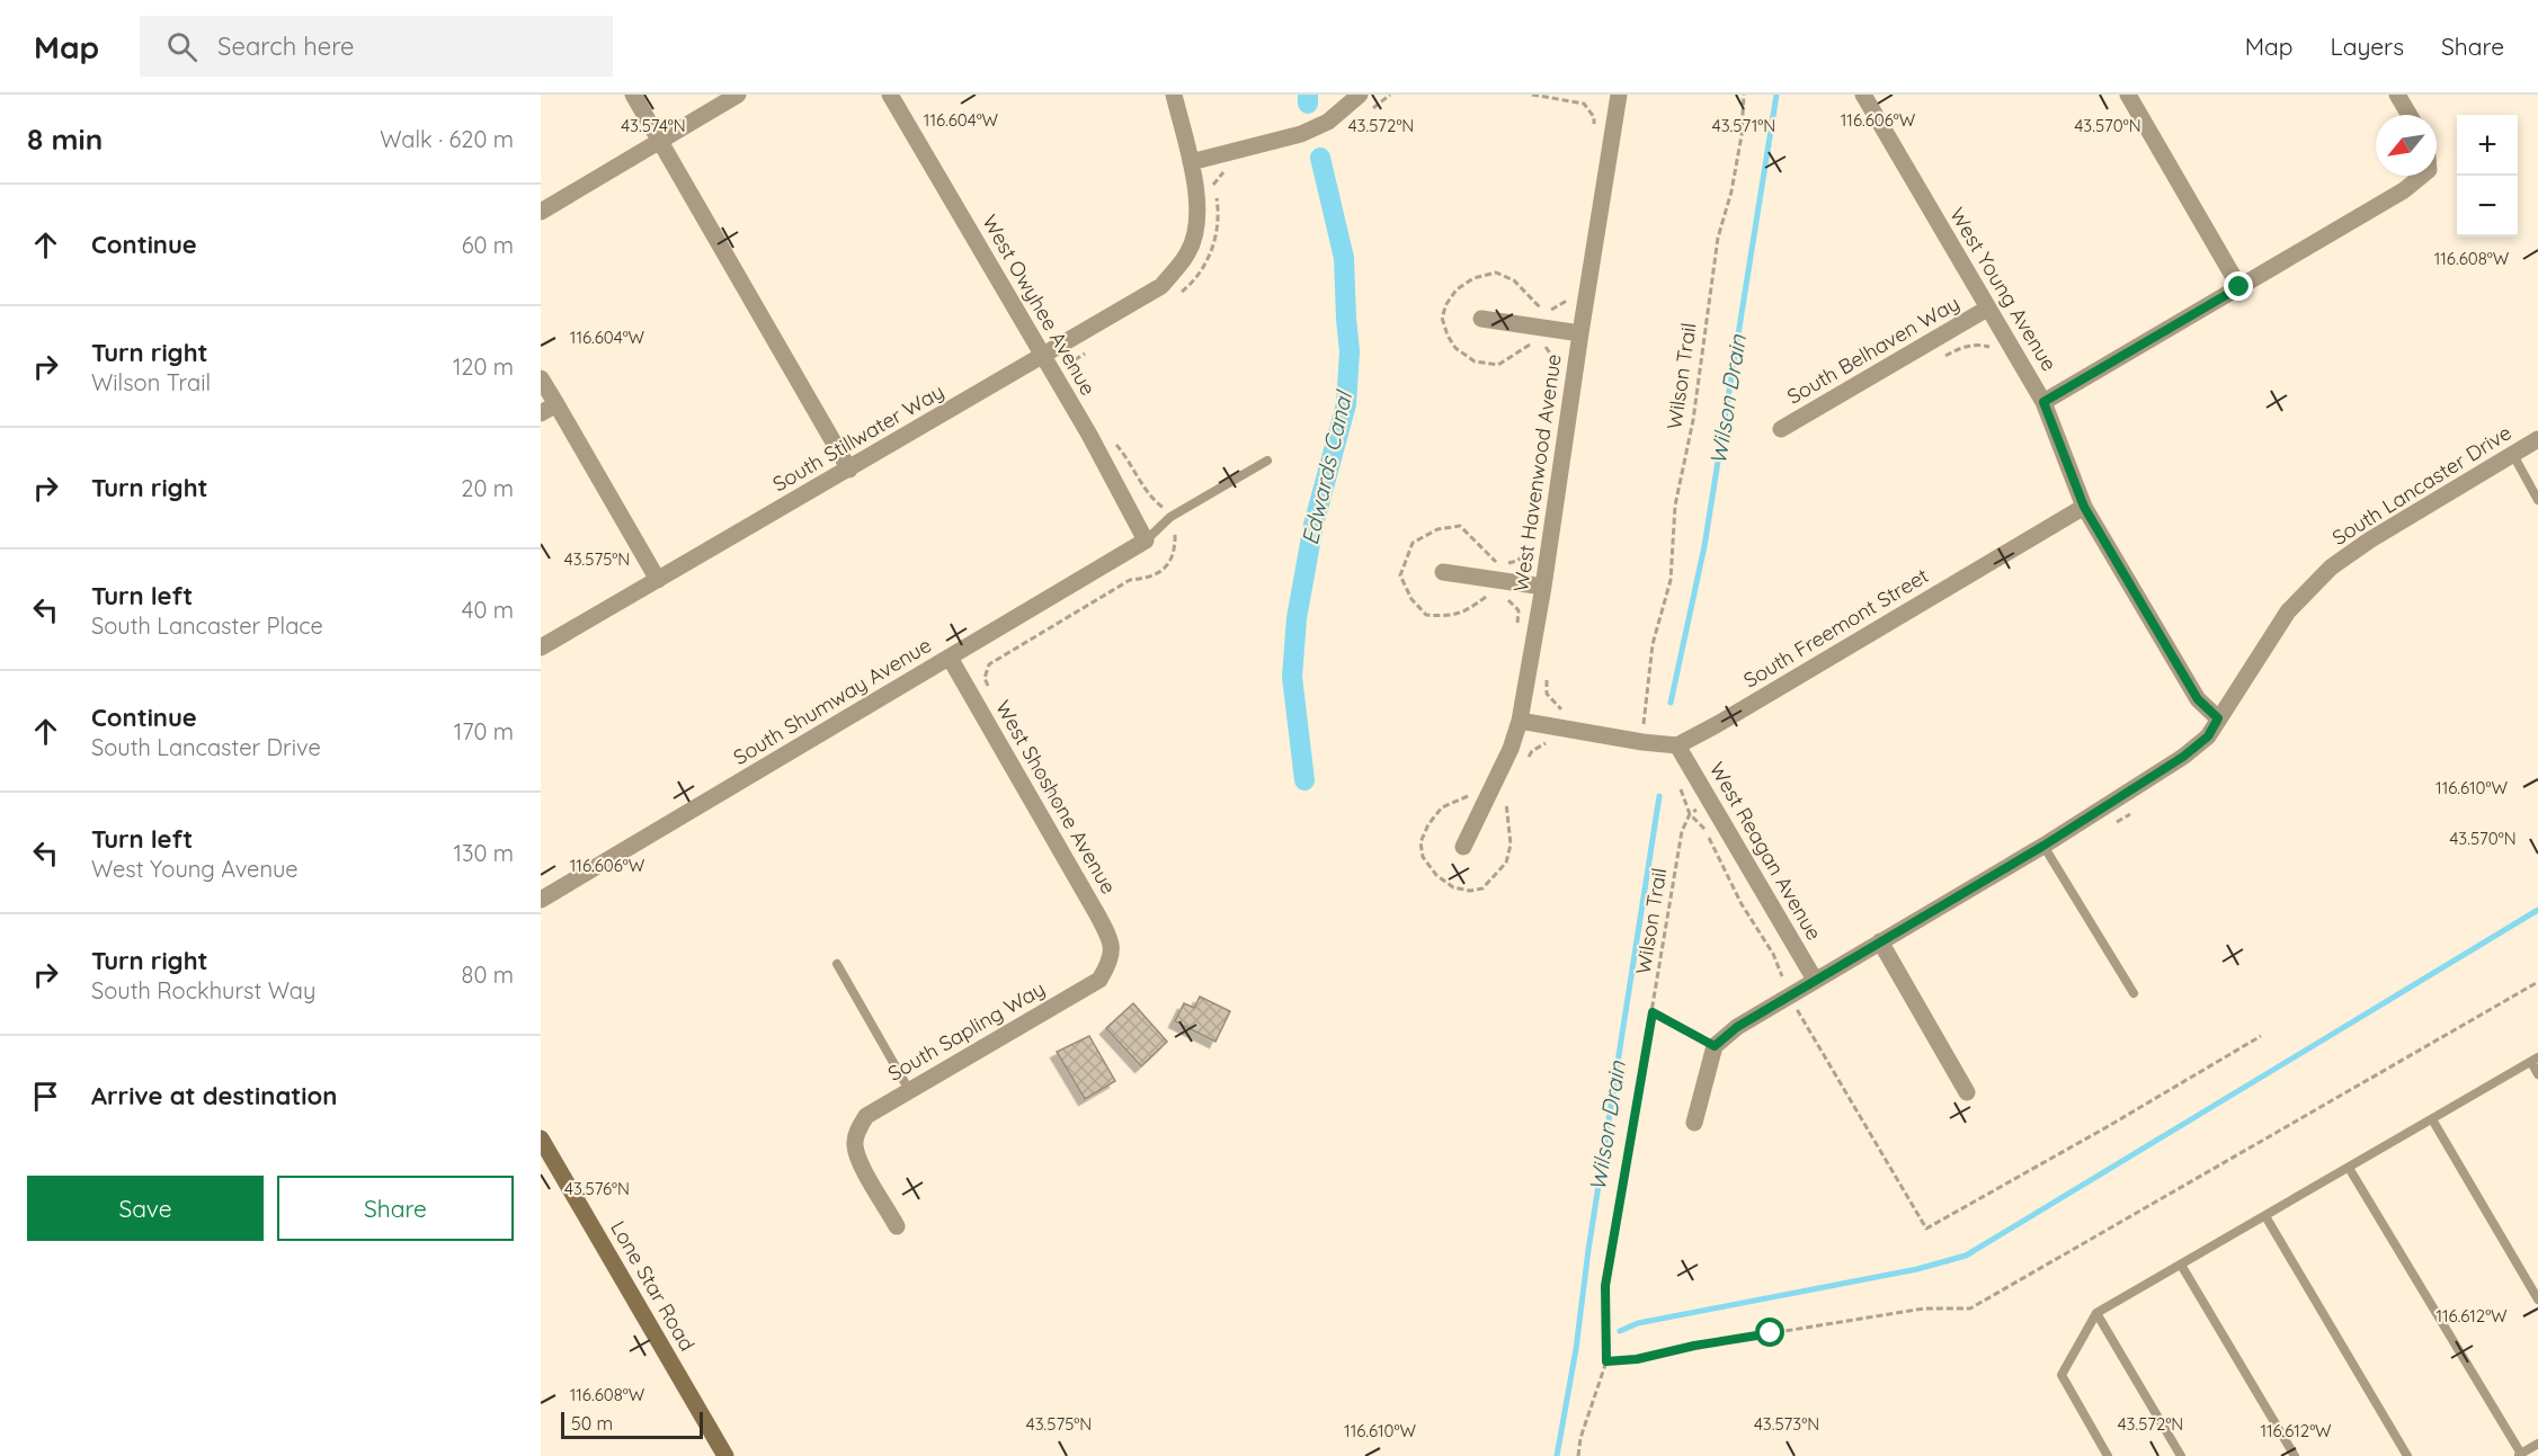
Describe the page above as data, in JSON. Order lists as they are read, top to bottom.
{
  "streets": {
    "main road": ["Lone Star Road"],
    "street": [
      "West Young Avenue",
      "West Owyhee Avenue",
      "South Belhaven Way",
      "South Stillwater Way",
      "West Havenwood Avenue",
      "South Lancaster Drive",
      "South Freemont Street",
      "South Shumway Avenue",
      "West Shoshone Avenue",
      "West Reagan Avenue",
      "South Sapling Way"
    ],
    "path": ["Wilson Trail"]
  },
  "crossings": [
    ["West Young Avenue", "South Belhaven Way"],
    ["West Young Avenue", "South Lancaster Drive"],
    ["West Young Avenue", "South Freemont Street"],
    ["West Owyhee Avenue", "South Stillwater Way"],
    ["West Owyhee Avenue", "South Shumway Avenue"],
    ["Wilson Trail", "West Reagan Avenue"],
    ["South Lancaster Drive", "West Reagan Avenue"],
    ["South Freemont Street", "West Reagan Avenue"],
    ["South Shumway Avenue", "West Shoshone Avenue"],
    ["West Shoshone Avenue", "South Sapling Way"]
  ],
  "water": ["Wilson Drain", "Edwards Canal"],
  "scale_bar": "50 m",
  "north": "bottom left",
  "page": {
    "header": "Map",
    "search": "Search here",
    "nav": ["Map", "Layers", "Share"],
    "heading": ["8 min", "Walk · 620 m"],
    "map_buttons": ["+", "−"],
    "list": [
      ["Continue", "60 m"],
      ["Turn right", "Wilson Trail", "120 m"],
      ["Turn right", "20 m"],
      ["Turn left", "South Lancaster Place", "40 m"],
      ["Continue", "South Lancaster Drive", "170 m"],
      ["Turn left", "West Young Avenue", "130 m"],
      ["Turn right", "South Rockhurst Way", "80 m"],
      "Arrive at destination"
    ],
    "buttons": ["Save", "Share"],
    "scale": "50 m"
  },
  "coordinates": [
    "116.604°W",
    "116.606°W",
    "43.574°N",
    "43.572°N",
    "43.571°N",
    "43.570°N",
    "116.608°W",
    "43.575°N",
    "116.610°W",
    "43.576°N",
    "116.612°W",
    "43.573°N"
  ]
}
